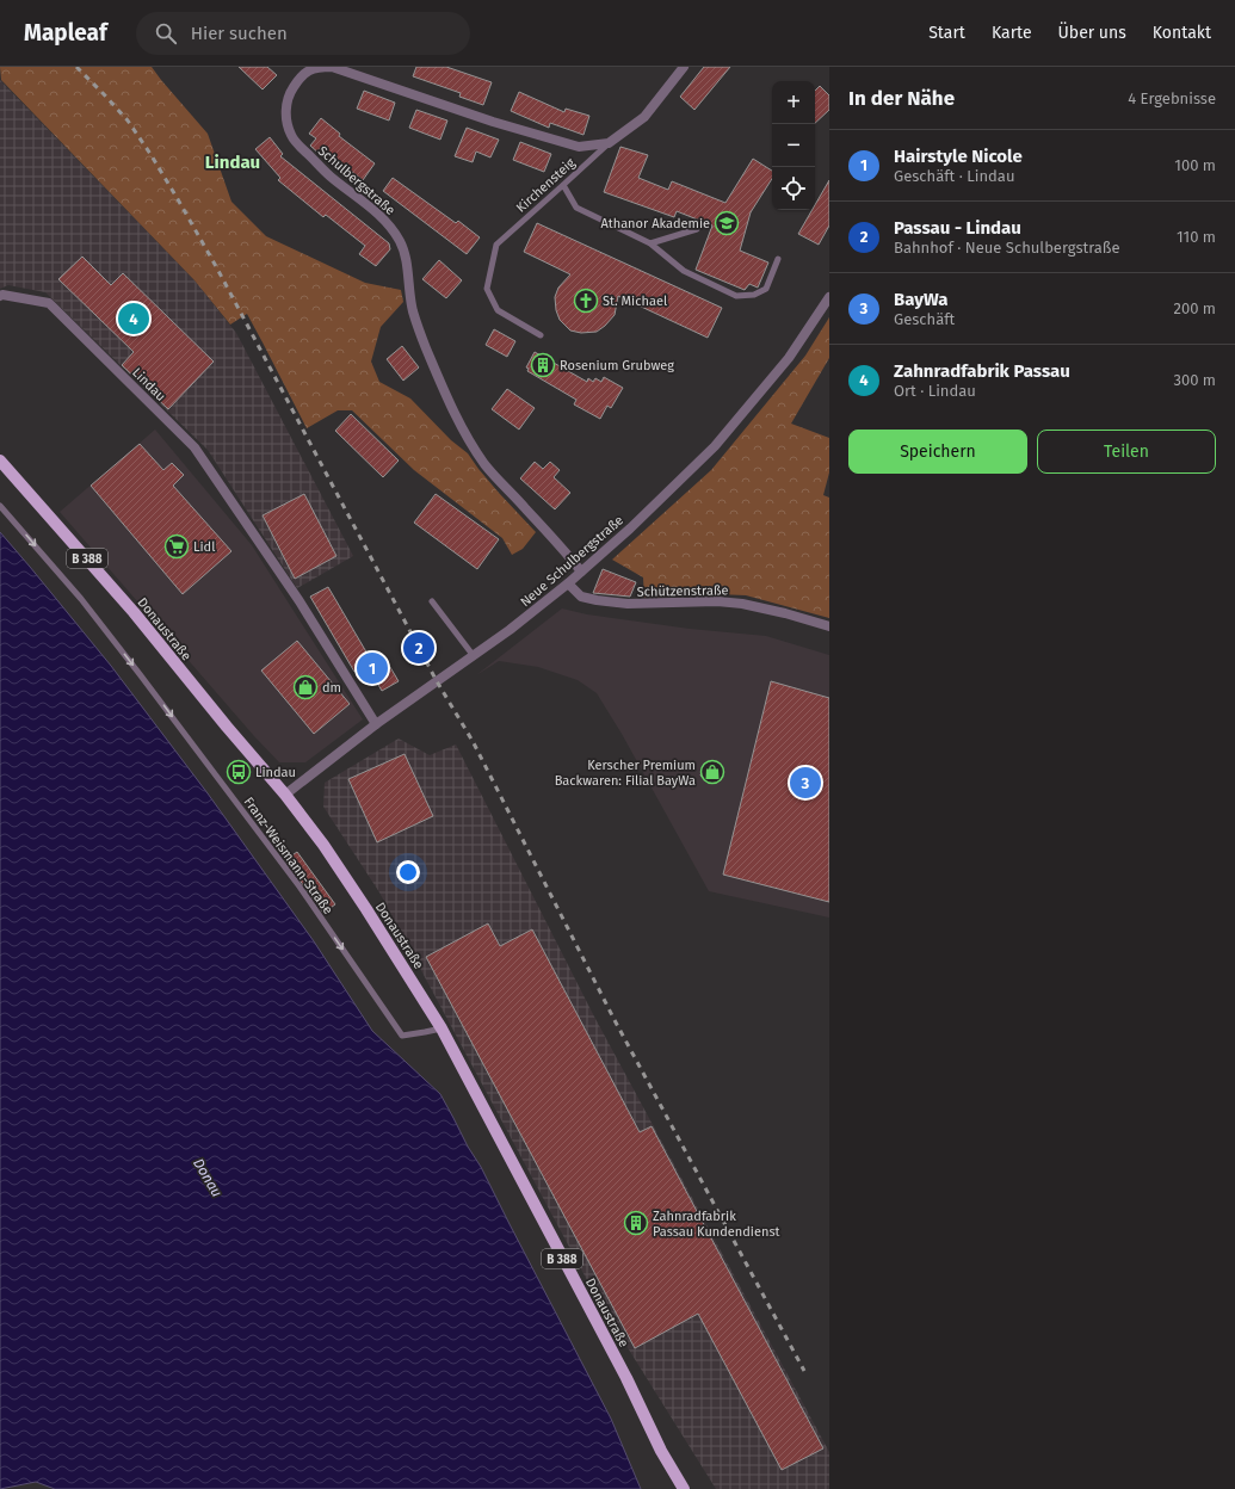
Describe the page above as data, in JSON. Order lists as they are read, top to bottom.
{
  "streets": {
    "main road": ["B 388", "Donaustraße"],
    "street": [
      "Schulbergstraße",
      "Lindau",
      "Neue Schulbergstraße",
      "Schützenstraße"
    ],
    "lane": ["Kirchensteig", "Franz-Weismann-Straße"]
  },
  "crossings": [
    ["Schulbergstraße", "Kirchensteig"],
    ["Schulbergstraße", "Neue Schulbergstraße"],
    ["Lindau", "Neue Schulbergstraße"],
    ["Neue Schulbergstraße", "Schützenstraße"],
    ["Neue Schulbergstraße", "Donaustraße"],
    ["Donaustraße", "Franz-Weismann-Straße"]
  ],
  "one_way": ["Franz-Weismann-Straße"],
  "districts": ["Lindau"],
  "water": ["Donau"],
  "places": {
    "school or university": ["Athanor Akademie"],
    "church": ["St. Michael"],
    "building": ["Rosenium Grubweg", "Zahnradfabrik Passau Kundendienst"],
    "supermarket": ["Lidl"],
    "shop": ["dm", "Kerscher Premium Backwaren: Filial BayWa"],
    "bus stop": ["Lindau"]
  },
  "page": {
    "header": "Mapleaf",
    "search": "Hier suchen",
    "nav": [
      "Start",
      "Karte",
      "Über uns",
      "Kontakt"
    ],
    "heading": ["In der Nähe", "4 Ergebnisse"],
    "map_buttons": ["+", "−"],
    "list": [
      {
        "mark": "1",
        "name": "Hairstyle Nicole",
        "note": "Geschäft · Lindau",
        "value": "100 m"
      },
      {
        "mark": "2",
        "name": "Passau - Lindau",
        "note": "Bahnhof · Neue Schulbergstraße",
        "value": "110 m"
      },
      {
        "mark": "3",
        "name": "BayWa",
        "note": "Geschäft",
        "value": "200 m"
      },
      {
        "mark": "4",
        "name": "Zahnradfabrik Passau",
        "note": "Ort · Lindau",
        "value": "300 m"
      }
    ],
    "pins": [
      "4",
      "2",
      "1",
      "3"
    ],
    "buttons": ["Speichern", "Teilen"]
  }
}
